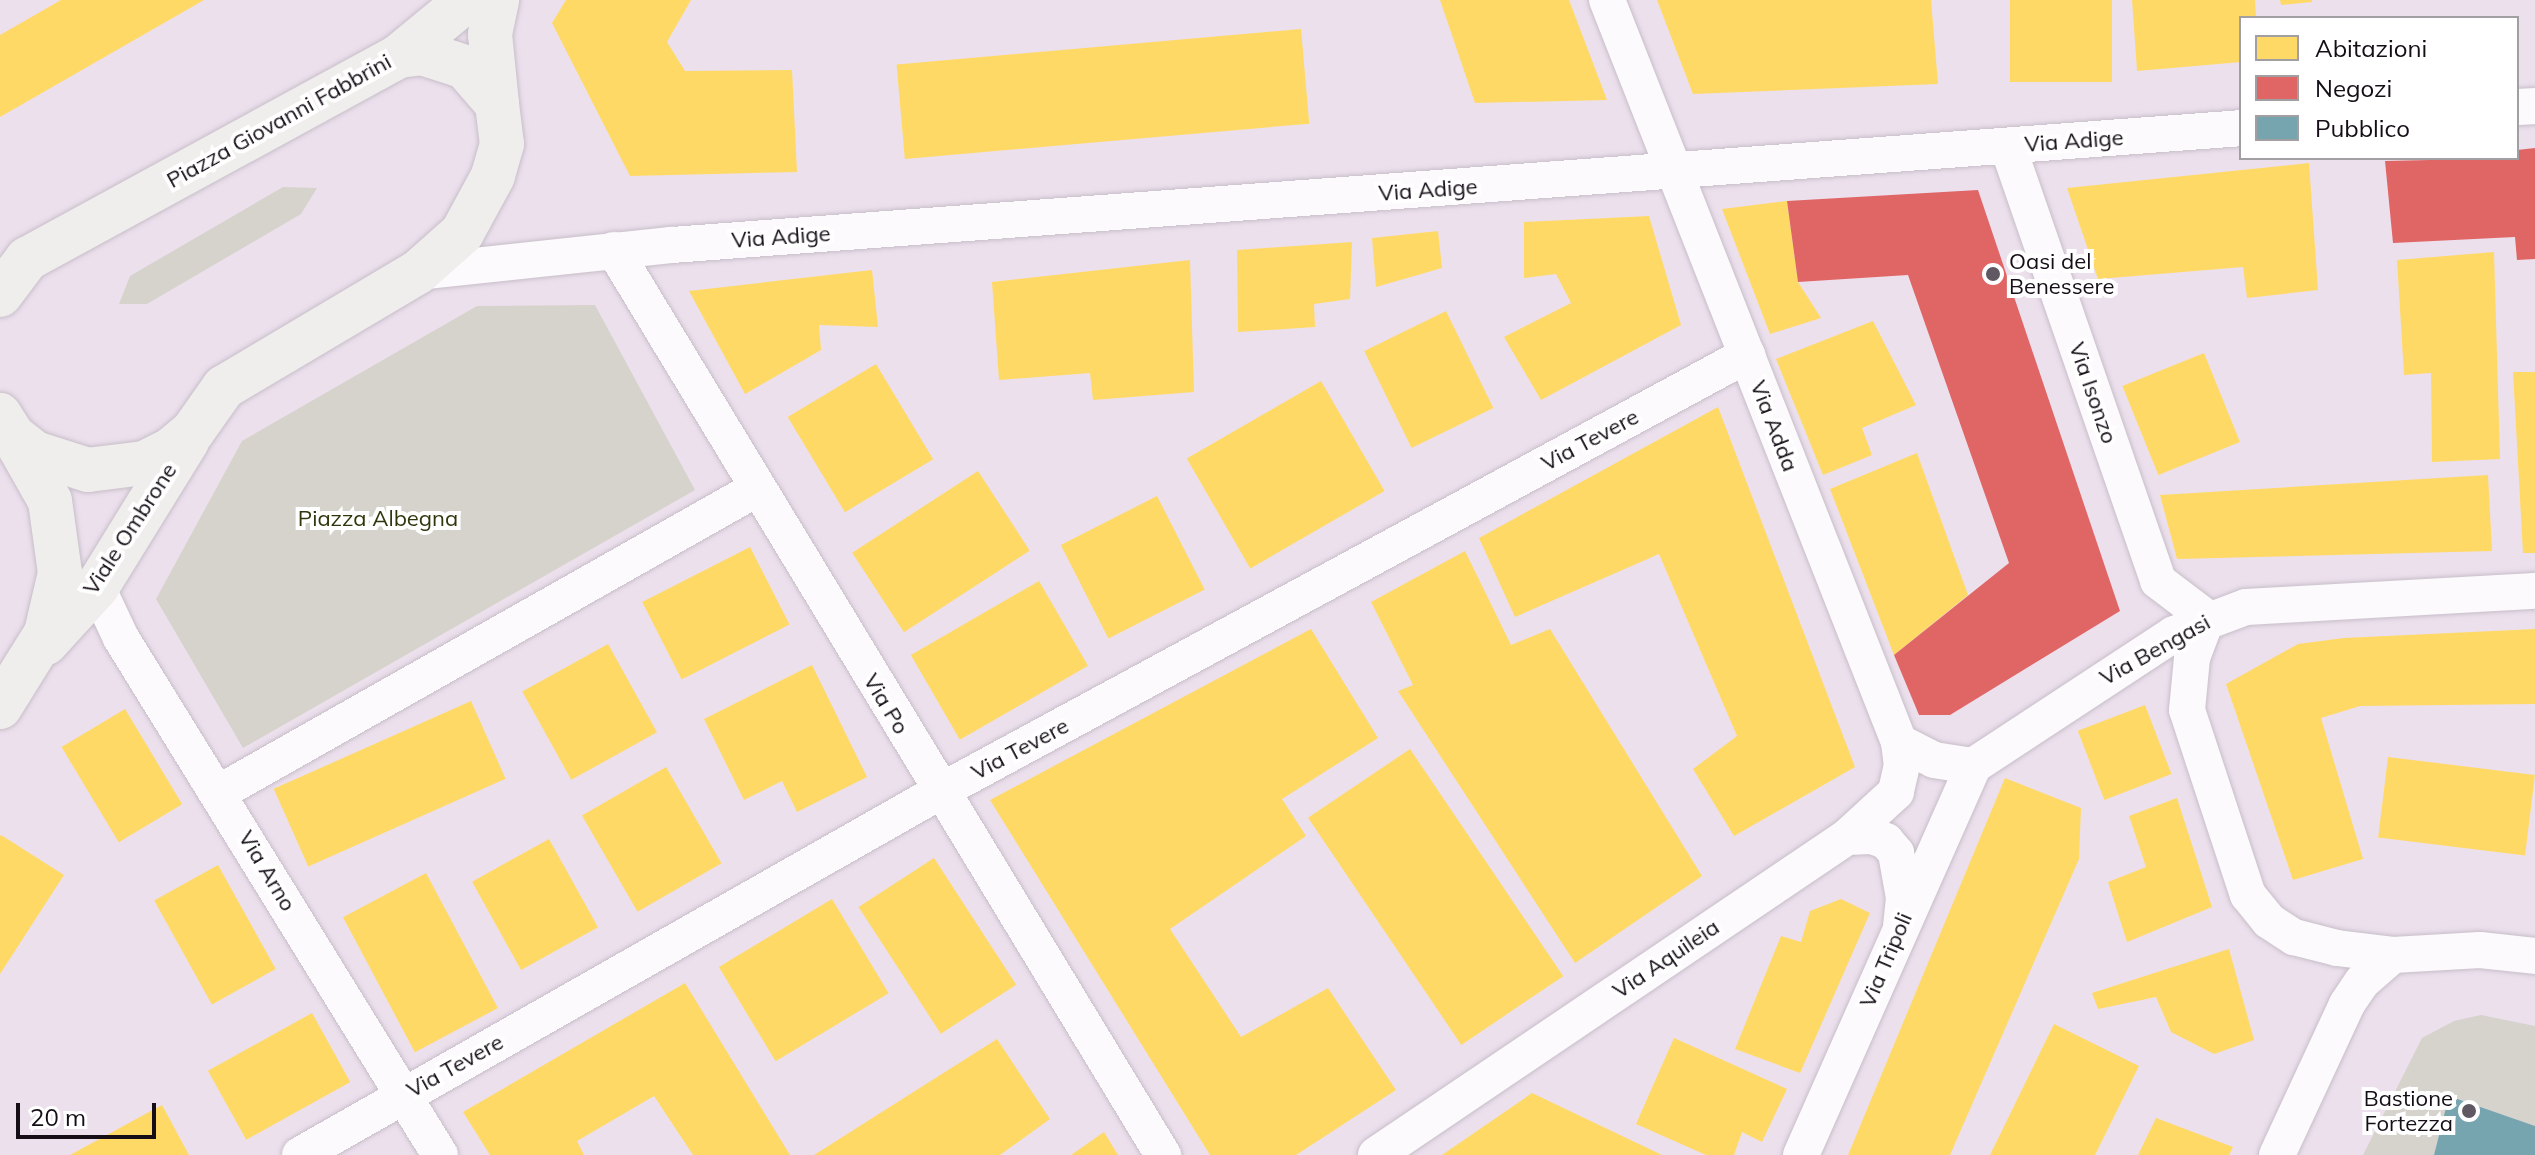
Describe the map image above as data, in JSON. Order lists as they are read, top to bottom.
{
  "streets": {
    "main road": ["Piazza Giovanni Fabbrini", "Viale Ombrone"],
    "street": [
      "Via Adige",
      "Via Isonzo",
      "Via Adda",
      "Via Tevere",
      "Via Bengasi",
      "Via Po",
      "Via Arno",
      "Via Aquileia",
      "Via Tripoli"
    ]
  },
  "crossings": [
    ["Via Adige", "Via Isonzo"],
    ["Via Adige", "Via Adda"],
    ["Via Adige", "Via Po"],
    ["Via Isonzo", "Via Bengasi"],
    ["Via Adda", "Via Tevere"],
    ["Via Adda", "Via Aquileia"],
    ["Via Tevere", "Via Po"],
    ["Via Tevere", "Via Arno"],
    ["Viale Ombrone", "Via Arno"],
    ["Via Bengasi", "Via Tripoli"]
  ],
  "parks": ["Piazza Albegna"],
  "places": ["Oasi del Benessere", "Bastione Fortezza"],
  "legend": ["Abitazioni", "Negozi", "Pubblico"],
  "scale_bar": "20 m"
}
